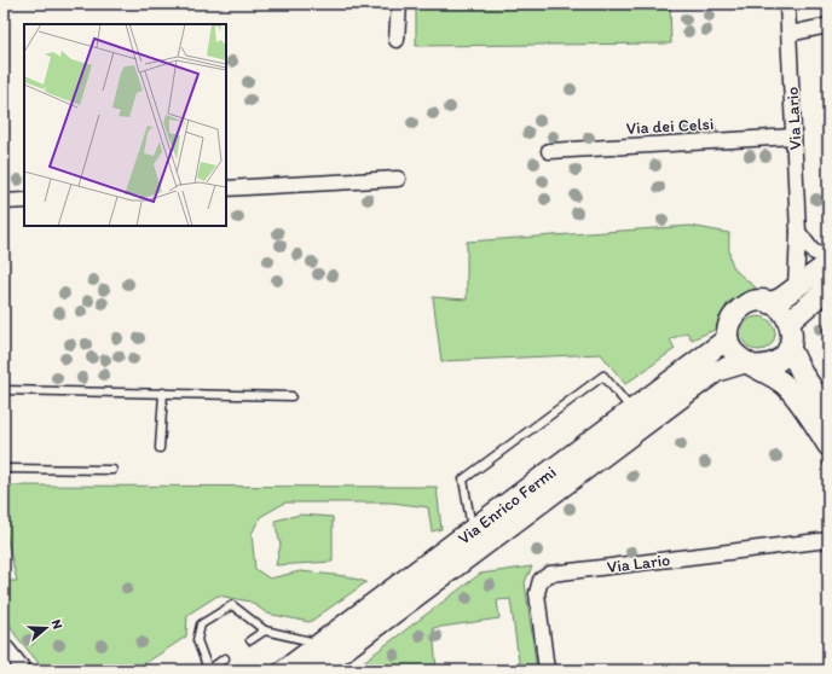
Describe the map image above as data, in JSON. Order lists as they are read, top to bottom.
{
  "streets": {
    "street": ["Via Lario", "Via dei Celsi", "Via Enrico Fermi"]
  },
  "crossings": [
    ["Via Lario", "Via dei Celsi"]
  ],
  "north": "right"
}
